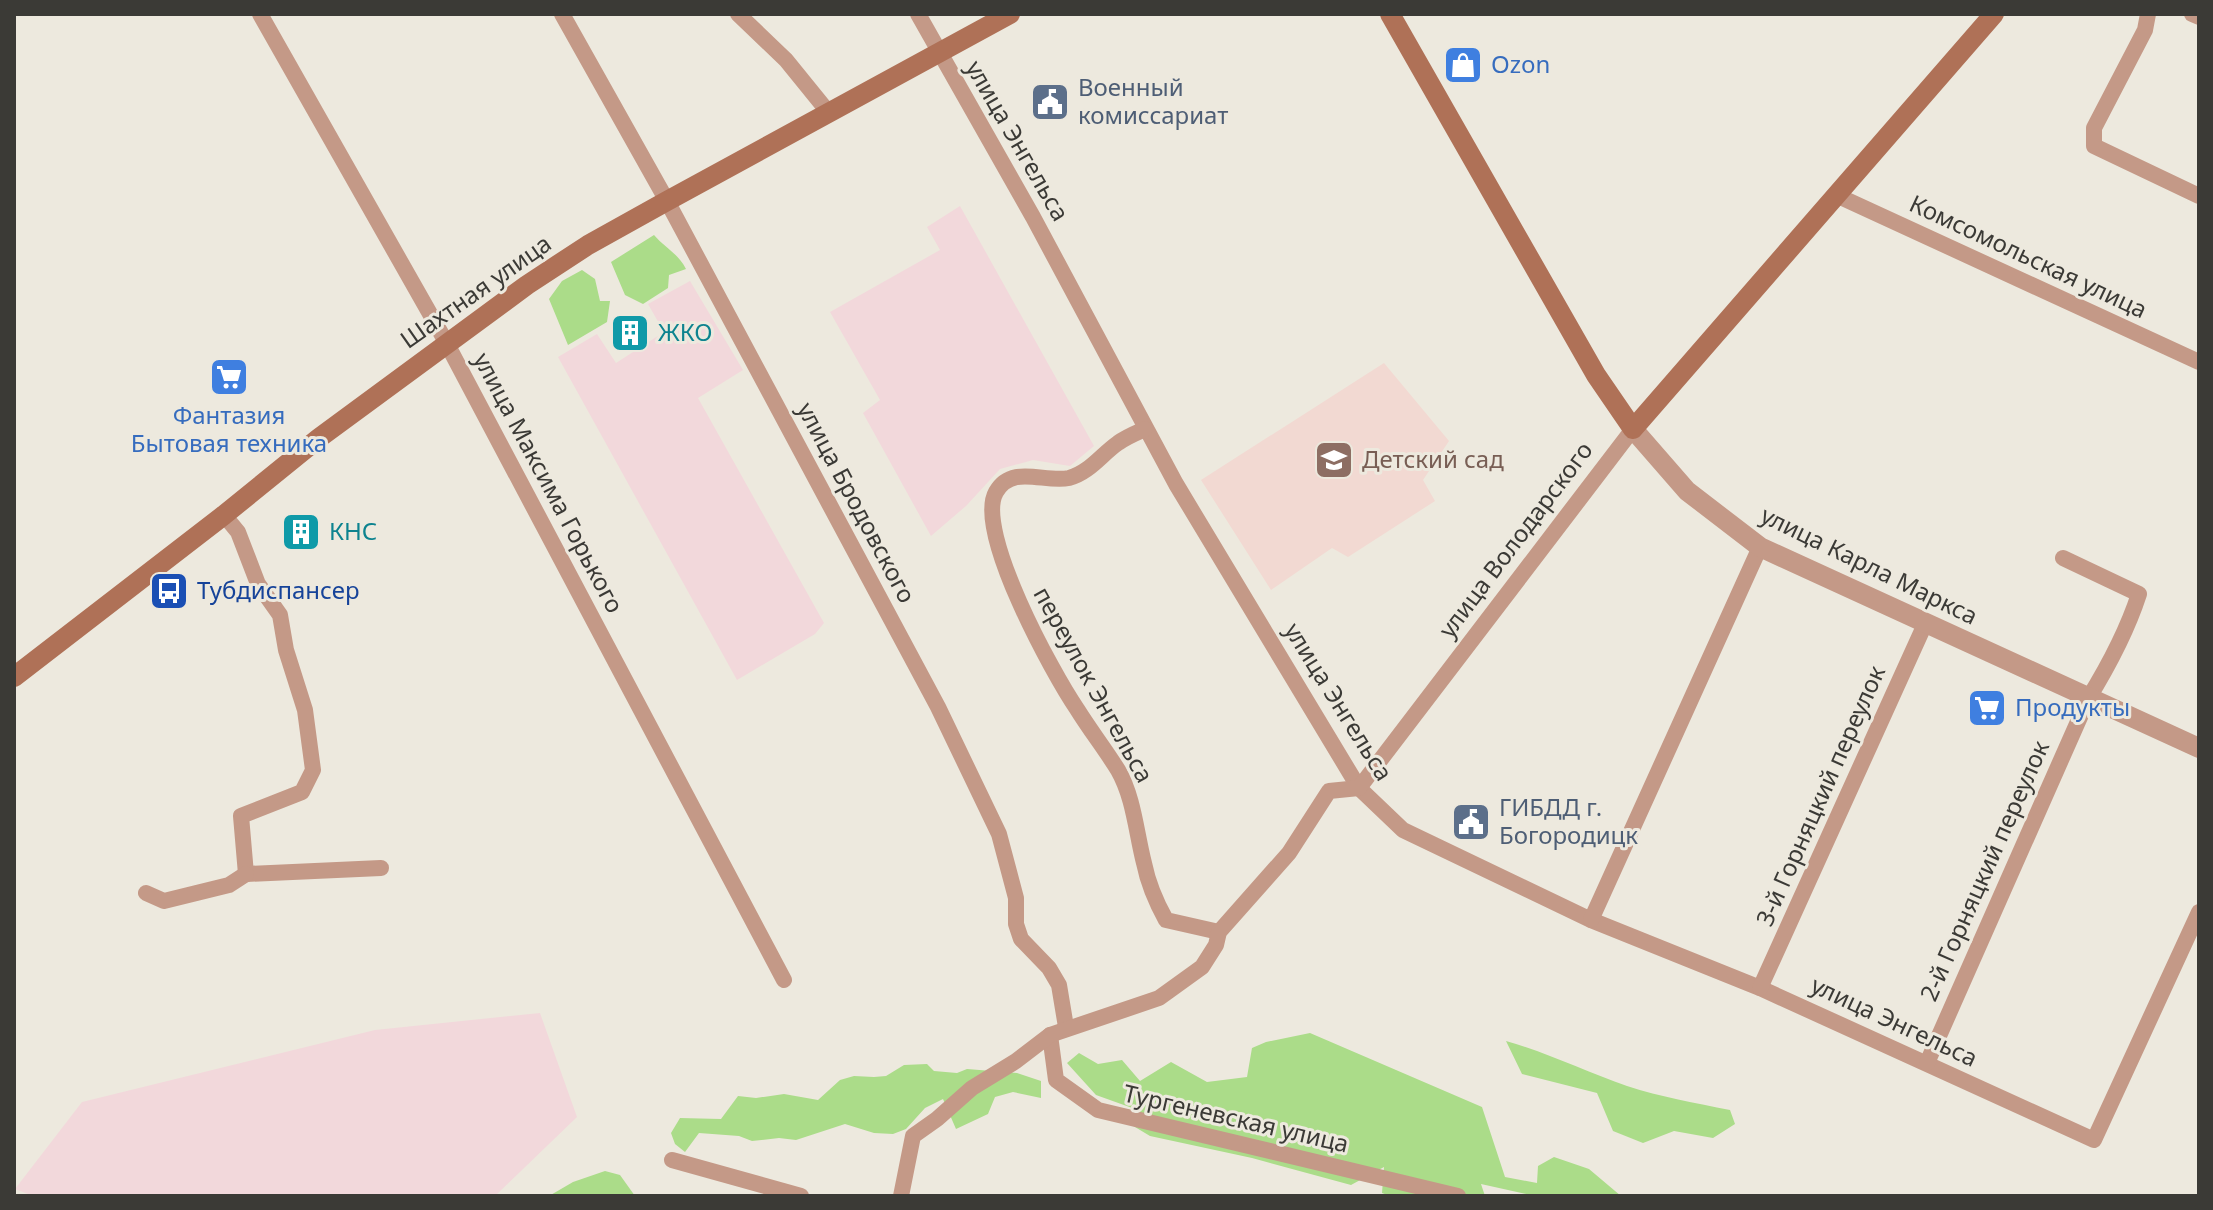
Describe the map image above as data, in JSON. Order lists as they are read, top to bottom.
{
  "streets": {
    "main road": ["Шахтная улица", "улица Володарского", "улица Карла Маркса"],
    "street": [
      "улица Энгельса",
      "Комсомольская улица",
      "улица Максима Горького",
      "улица Бродовского",
      "переулок Энгельса",
      "3-й Горняцкий переулок",
      "2-й Горняцкий переулок",
      "Тургеневская улица"
    ]
  },
  "crossings": [
    ["улица Энгельса", "Шахтная улица"],
    ["улица Энгельса", "улица Володарского"],
    ["улица Энгельса", "переулок Энгельса"],
    ["улица Энгельса", "3-й Горняцкий переулок"],
    ["улица Энгельса", "2-й Горняцкий переулок"],
    ["Комсомольская улица", "улица Володарского"],
    ["Шахтная улица", "улица Максима Горького"],
    ["Шахтная улица", "улица Бродовского"],
    ["улица Володарского", "улица Карла Маркса"],
    ["улица Карла Маркса", "3-й Горняцкий переулок"],
    ["улица Карла Маркса", "2-й Горняцкий переулок"]
  ],
  "places": {
    "shop": ["Ozon"],
    "public building": ["Военный комиссариат", "ГИБДД г. Богородицк"],
    "building": ["ЖКО", "КНС"],
    "supermarket": ["Фантазия Бытовая техника", "Продукты"],
    "school or university": ["Детский сад"],
    "bus stop": ["Тубдиспансер"]
  }
}
